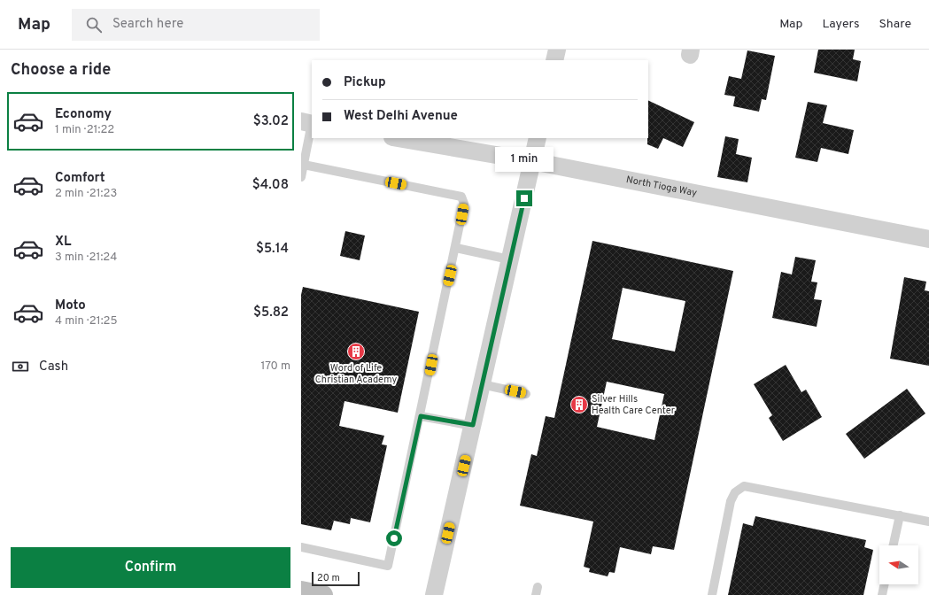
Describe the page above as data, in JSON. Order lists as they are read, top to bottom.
{
  "streets": {
    "street": ["North Tioga Way"]
  },
  "places": {
    "building": ["Word of Life Christian Academy", "Silver Hills Health Care Center"]
  },
  "scale_bar": "20 m",
  "north": "left",
  "page": {
    "header": "Map",
    "search": "Search here",
    "nav": ["Map", "Layers", "Share"],
    "heading": "Choose a ride",
    "banner": ["Pickup", "West Delhi Avenue"],
    "list": [
      {
        "name": "Economy",
        "note": "1 min · 21:22",
        "value": "$3.02"
      },
      {
        "name": "Comfort",
        "note": "2 min · 21:23",
        "value": "$4.08"
      },
      {
        "name": "XL",
        "note": "3 min · 21:24",
        "value": "$5.14"
      },
      {
        "name": "Moto",
        "note": "4 min · 21:25",
        "value": "$5.82"
      }
    ],
    "bubble": "1 min",
    "pay": ["Cash", "170 m"],
    "buttons": "Confirm",
    "scale": "20 m"
  }
}
